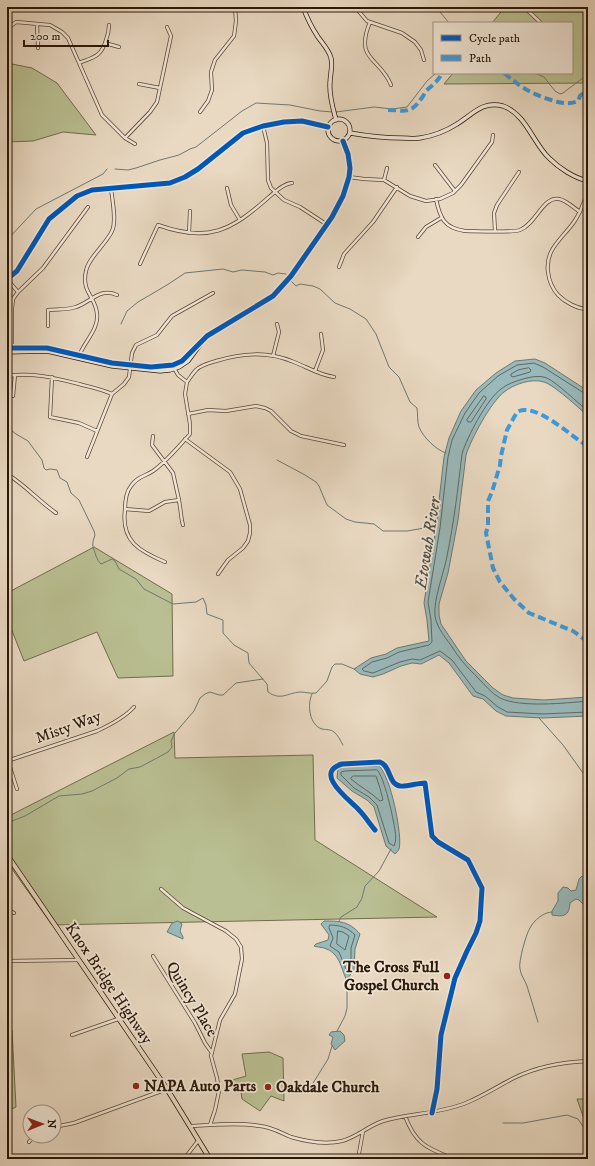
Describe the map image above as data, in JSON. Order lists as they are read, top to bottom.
{
  "streets": {
    "main road": ["Knox Bridge Highway"],
    "street": ["Misty Way", "Quincy Place"]
  },
  "water": ["Etowah River"],
  "places": ["The Cross Full Gospel Church", "NAPA Auto Parts", "Oakdale Church"],
  "legend": ["Cycle path", "Path"],
  "scale_bar": "200 m",
  "north": "right"
}
